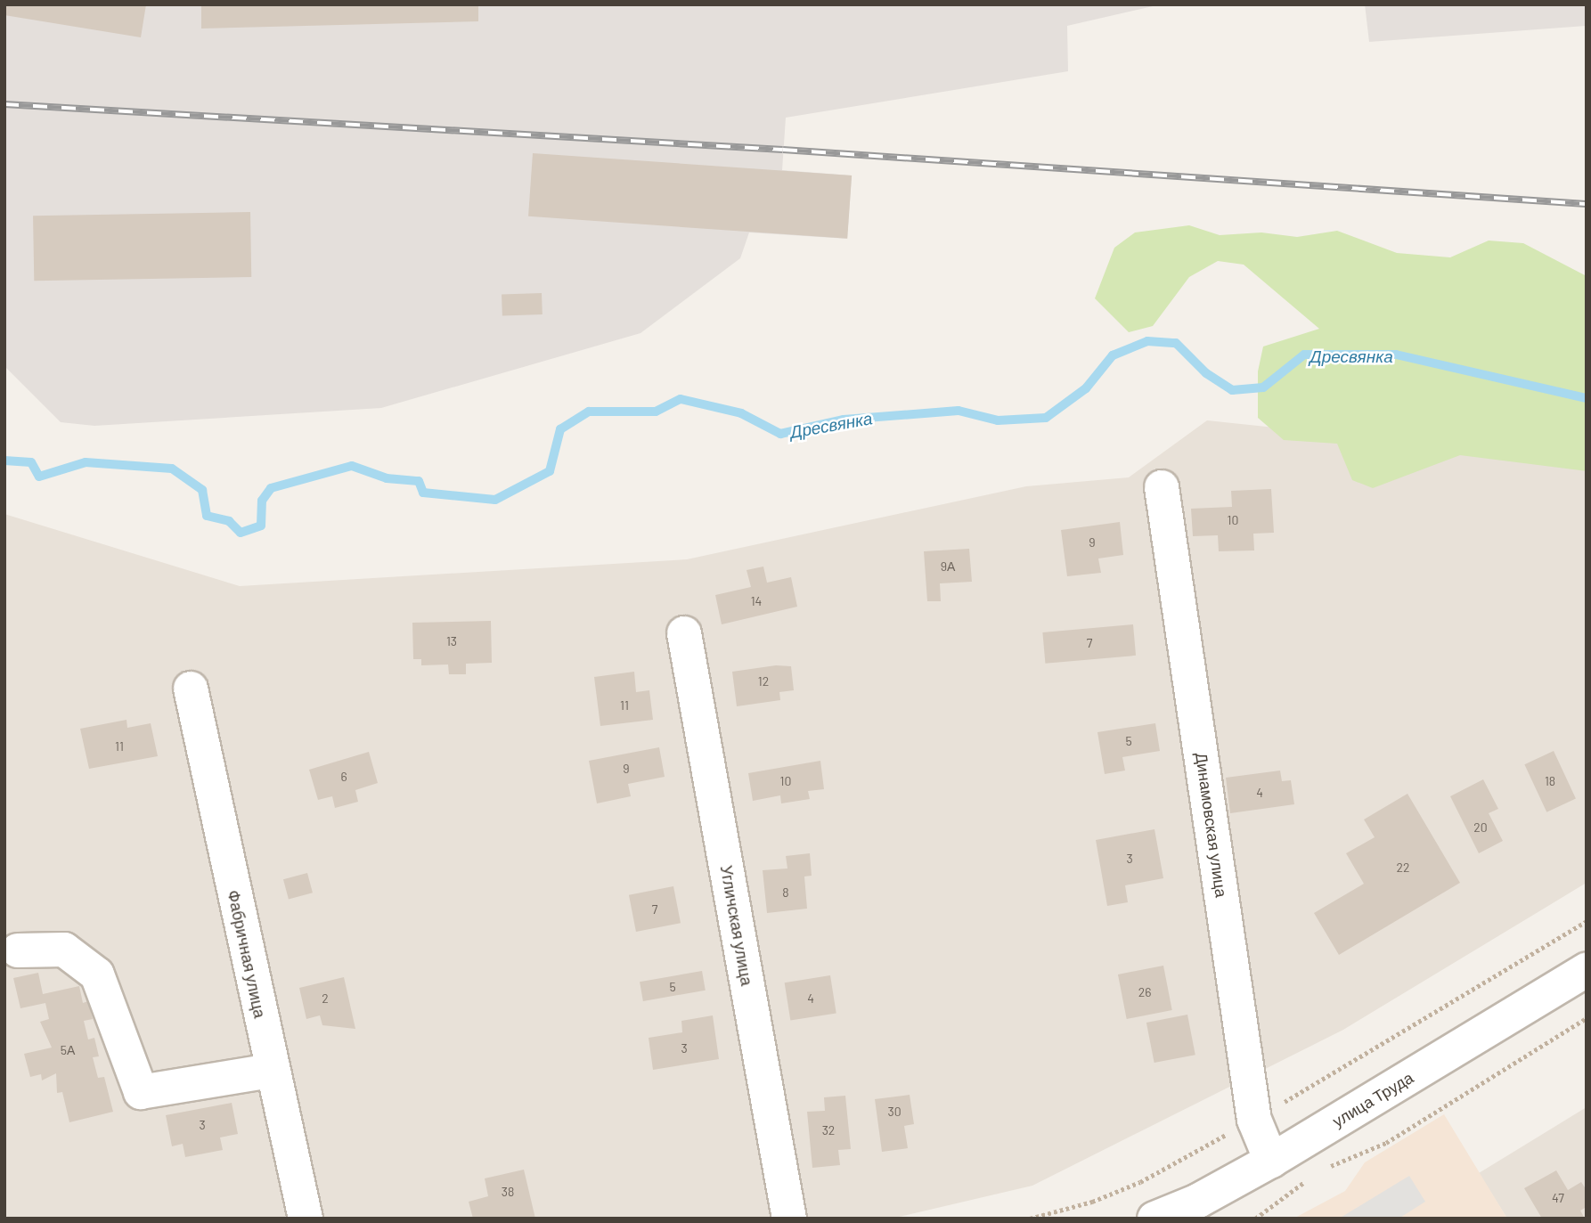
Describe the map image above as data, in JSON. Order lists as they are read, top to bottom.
{
  "streets": {
    "street": [
      "Динамовская улица",
      "Угличская улица",
      "Фабричная улица",
      "улица Труда"
    ]
  },
  "crossings": [
    ["Динамовская улица", "улица Труда"]
  ],
  "water": ["Дресвянка"],
  "house_numbers": [
    "10",
    "9",
    "9А",
    "14",
    "13",
    "7",
    "12",
    "11",
    "5",
    "11",
    "9",
    "6",
    "10",
    "18",
    "4",
    "20",
    "3",
    "22",
    "8",
    "7",
    "5",
    "26",
    "2",
    "4",
    "3",
    "5А",
    "30",
    "3",
    "32",
    "38",
    "47"
  ]
}
